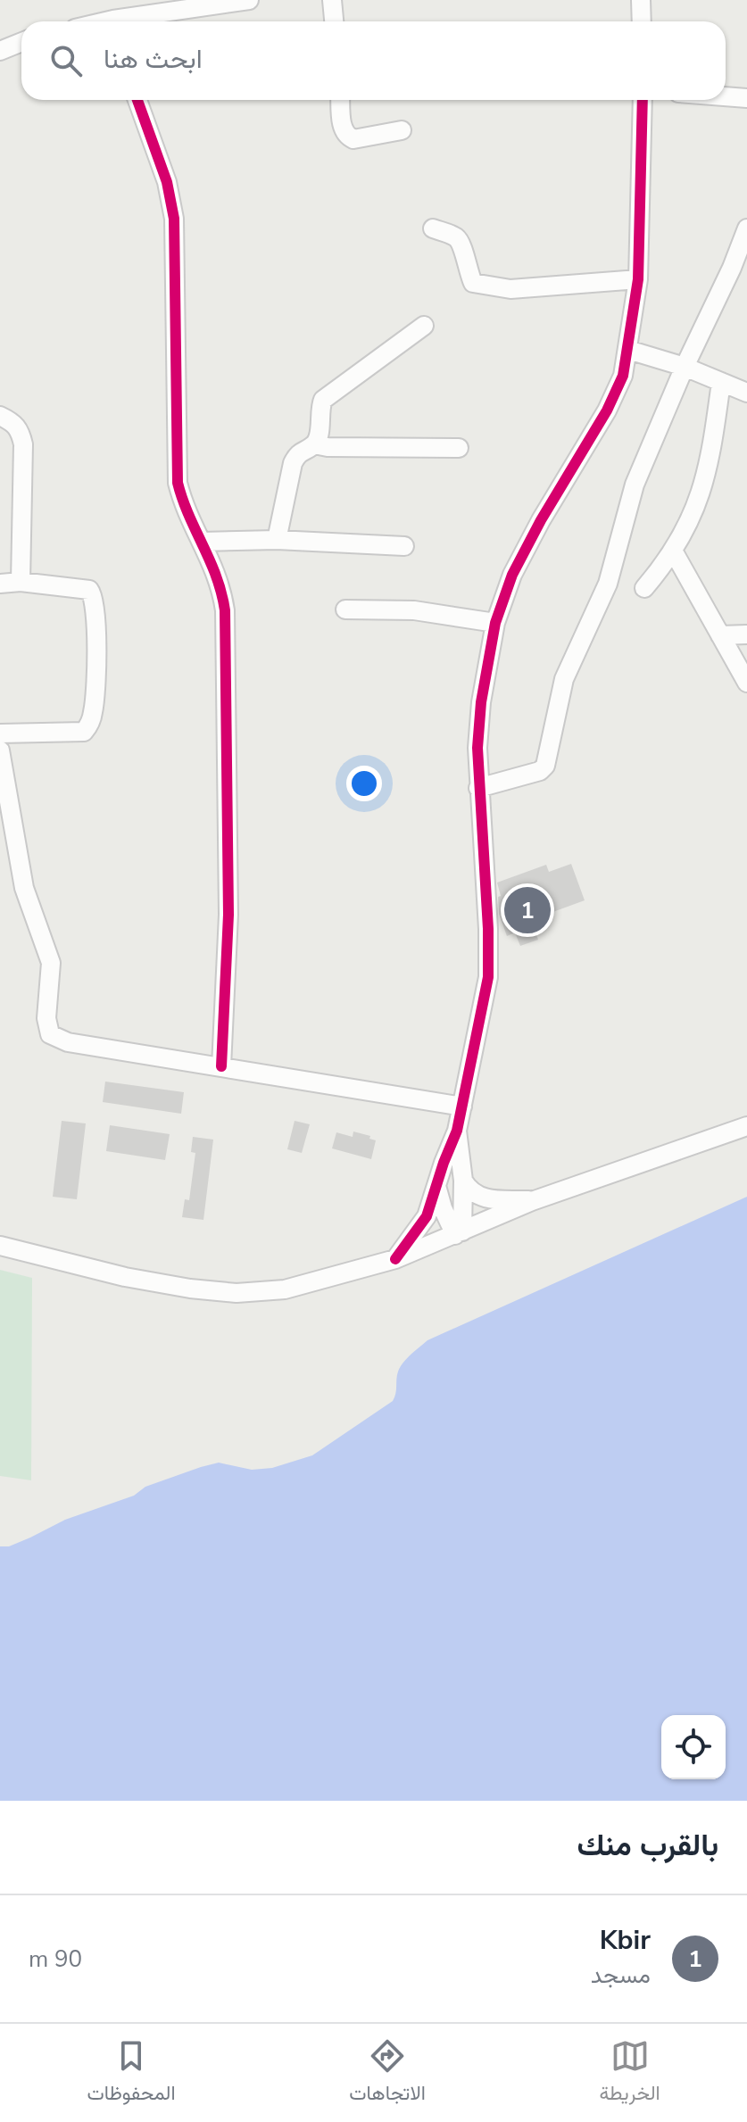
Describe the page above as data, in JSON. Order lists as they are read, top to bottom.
{
  "page": {
    "search": "ابحث هنا",
    "pins": "1",
    "heading": "بالقرب منك",
    "list": [
      {
        "mark": "1",
        "name": "Kbir",
        "note": "مسجد",
        "value": "90 m"
      }
    ],
    "nav": ["الخريطة", "الاتجاهات", "المحفوظات"]
  }
}
